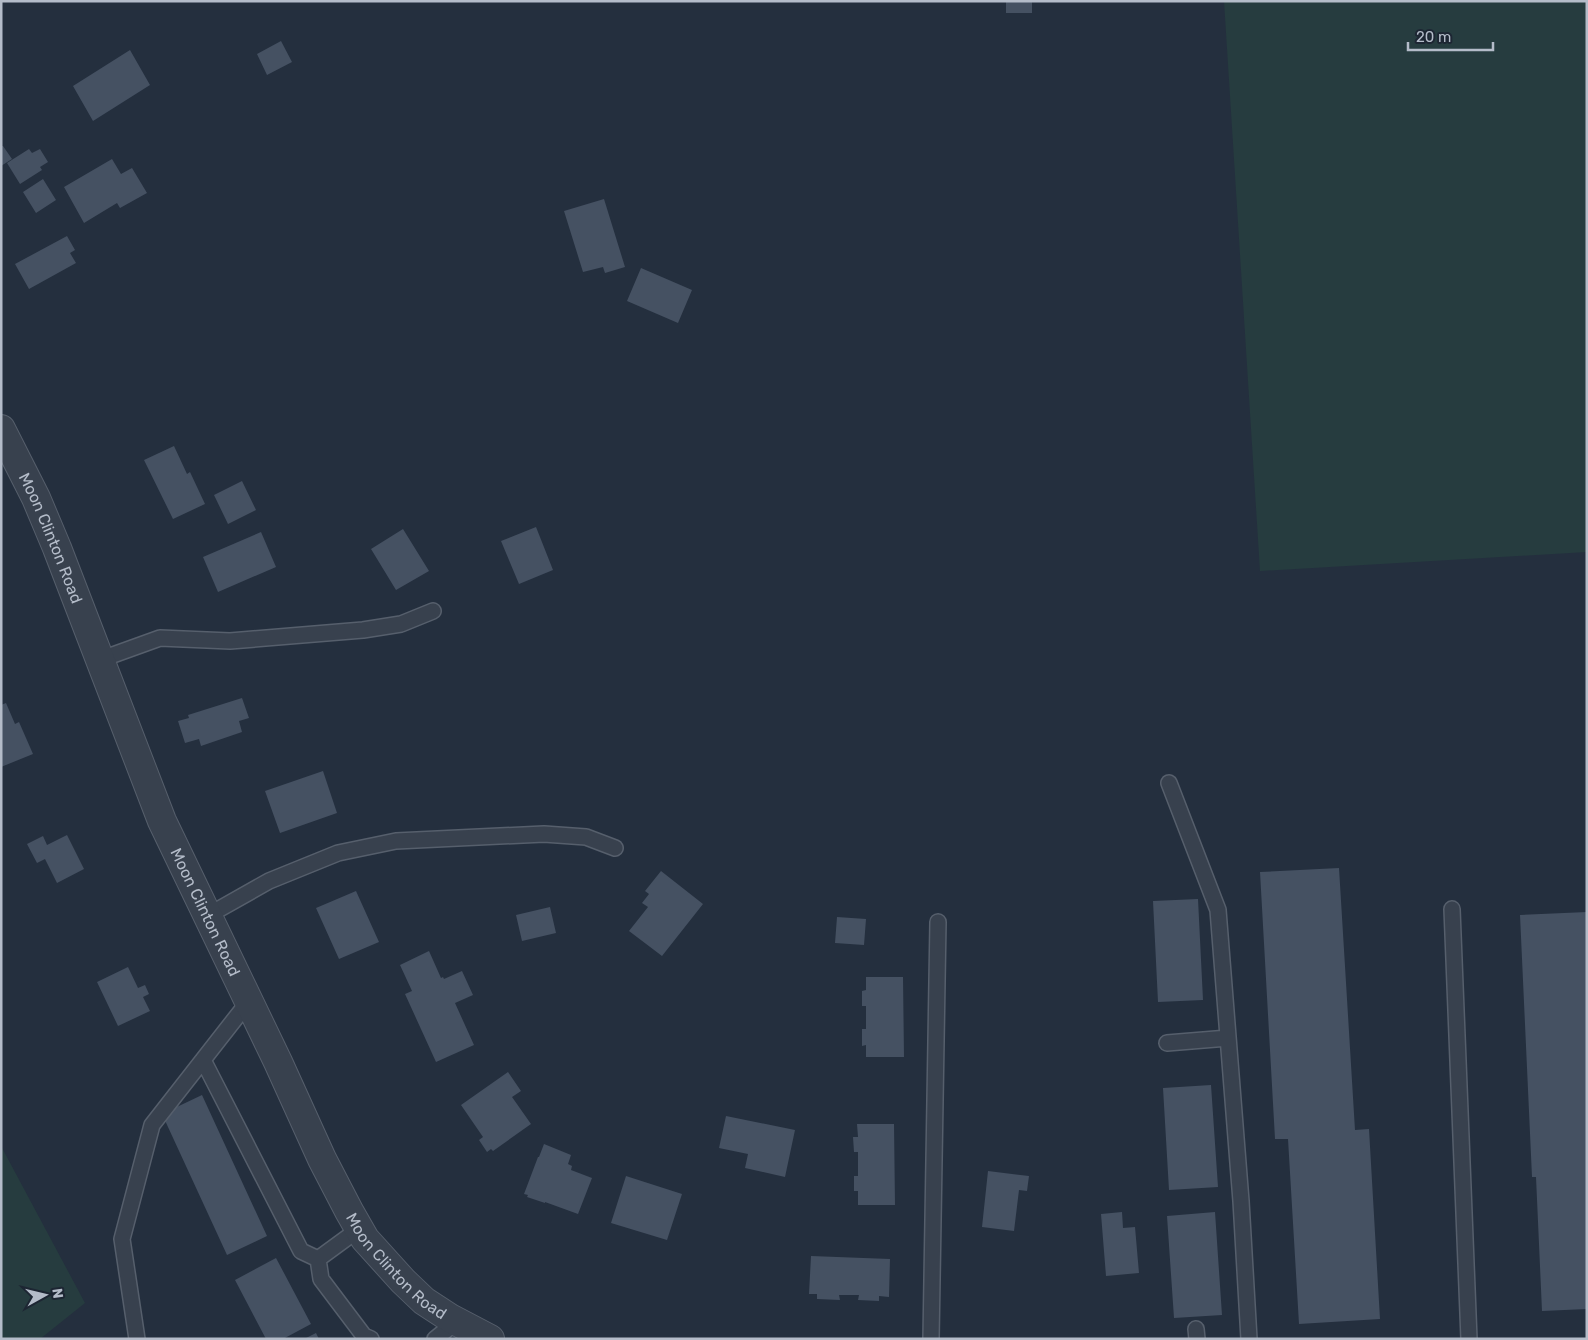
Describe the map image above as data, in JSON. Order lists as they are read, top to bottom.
{
  "streets": {
    "street": ["Moon Clinton Road"]
  },
  "scale_bar": "20 m",
  "north": "right"
}
